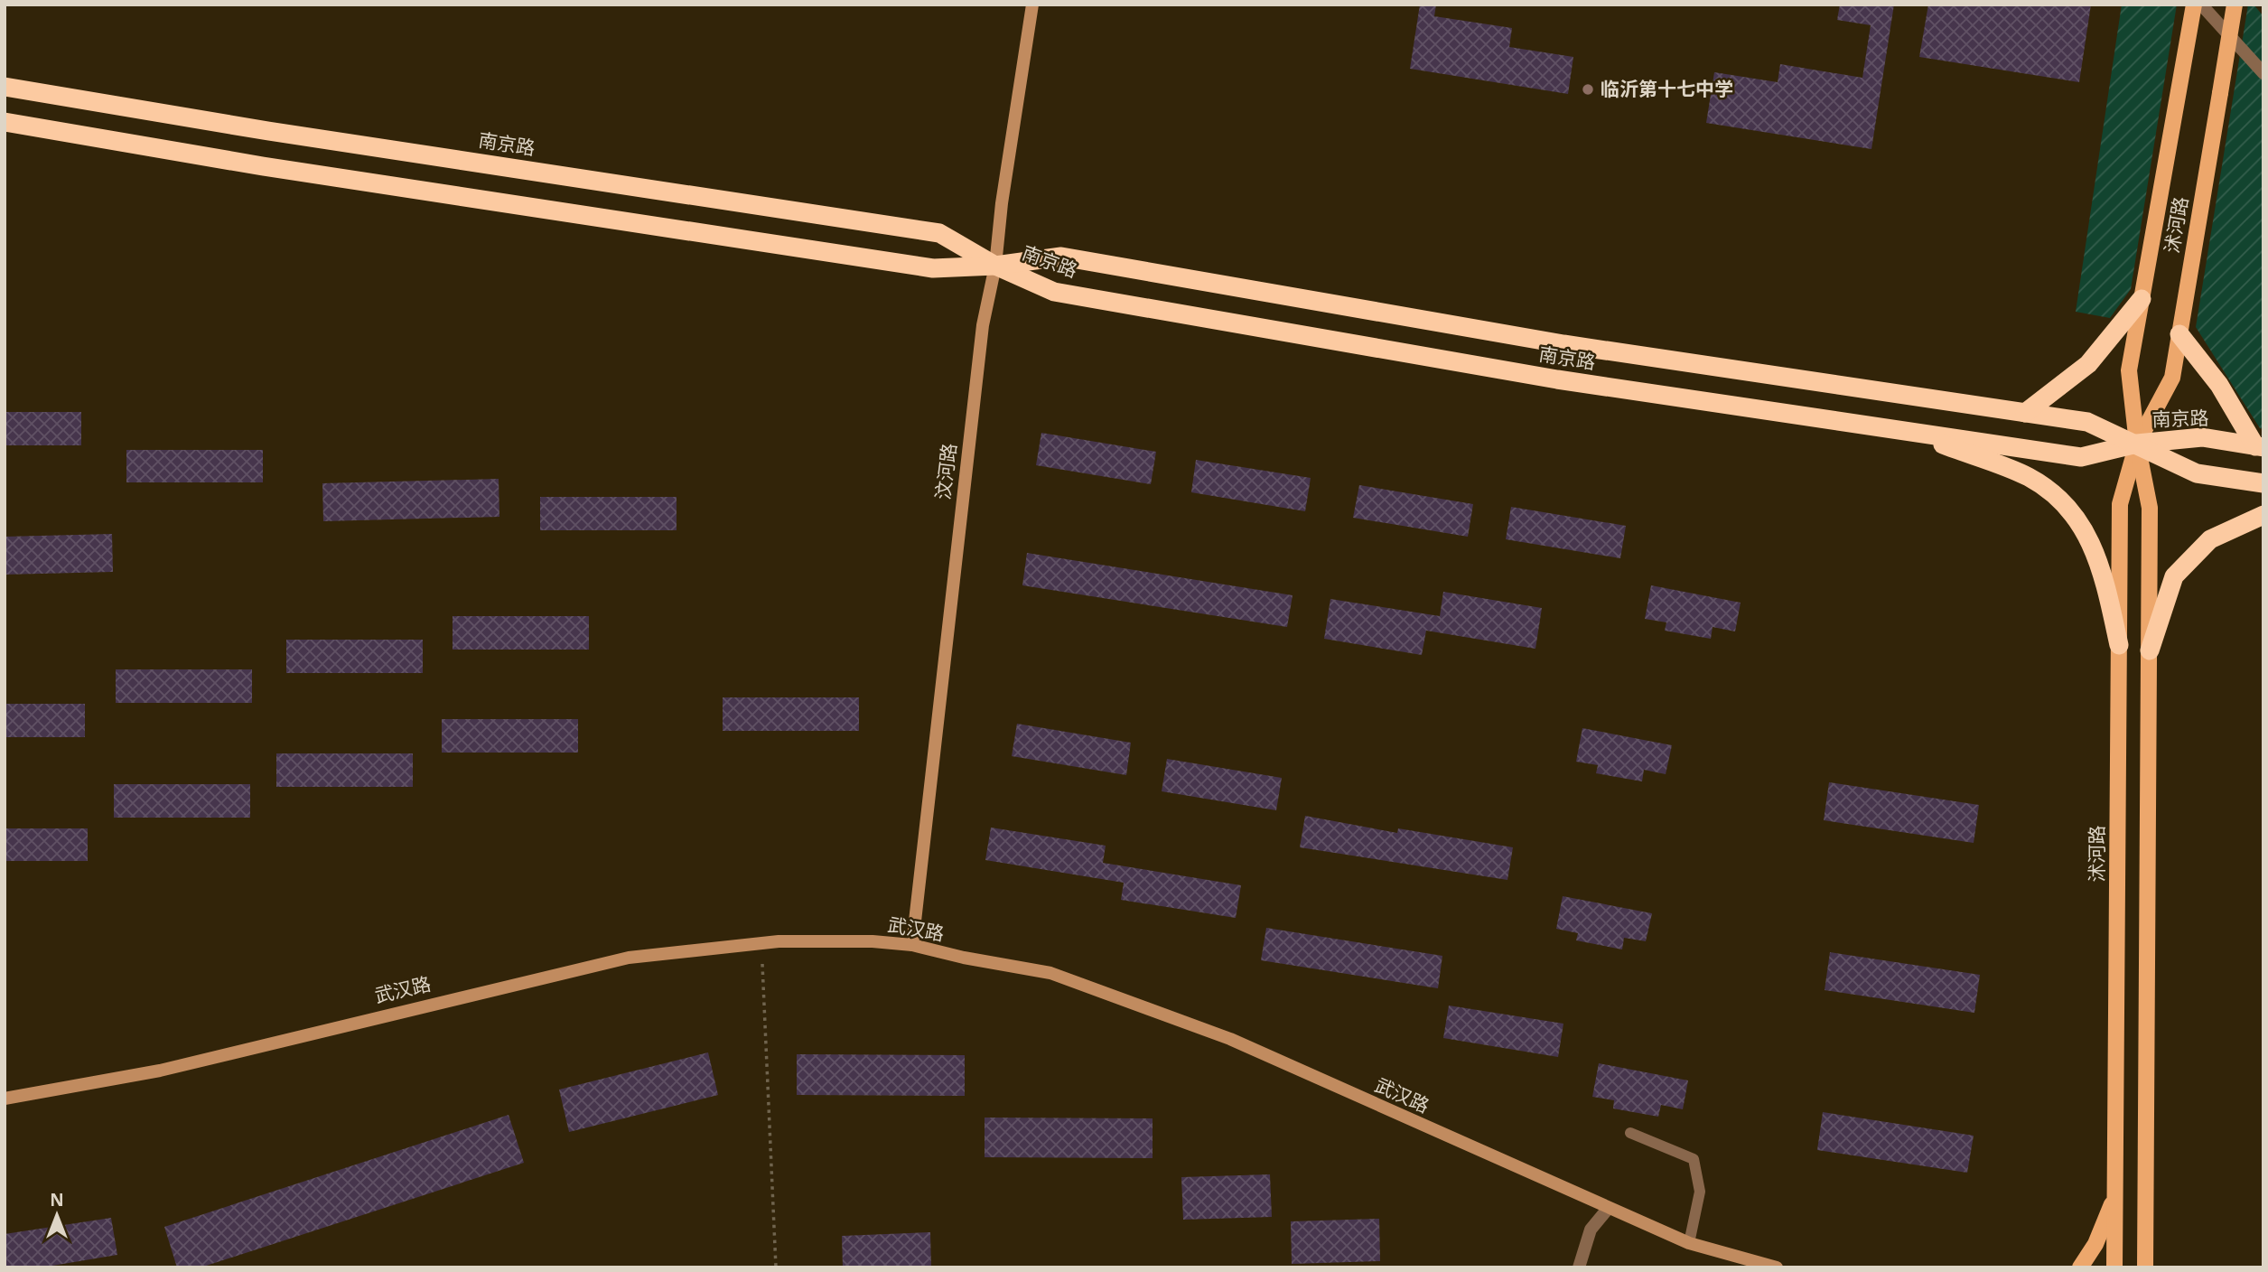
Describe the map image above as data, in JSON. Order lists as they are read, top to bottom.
{
  "streets": {
    "highway": ["南京路"],
    "main road": ["沭河路"],
    "street": ["汶河路", "武汉路"]
  },
  "crossings": [
    ["南京路", "沭河路"],
    ["南京路", "汶河路"],
    ["汶河路", "武汉路"]
  ],
  "places": ["临沂第十七中学"],
  "north": "top"
}
